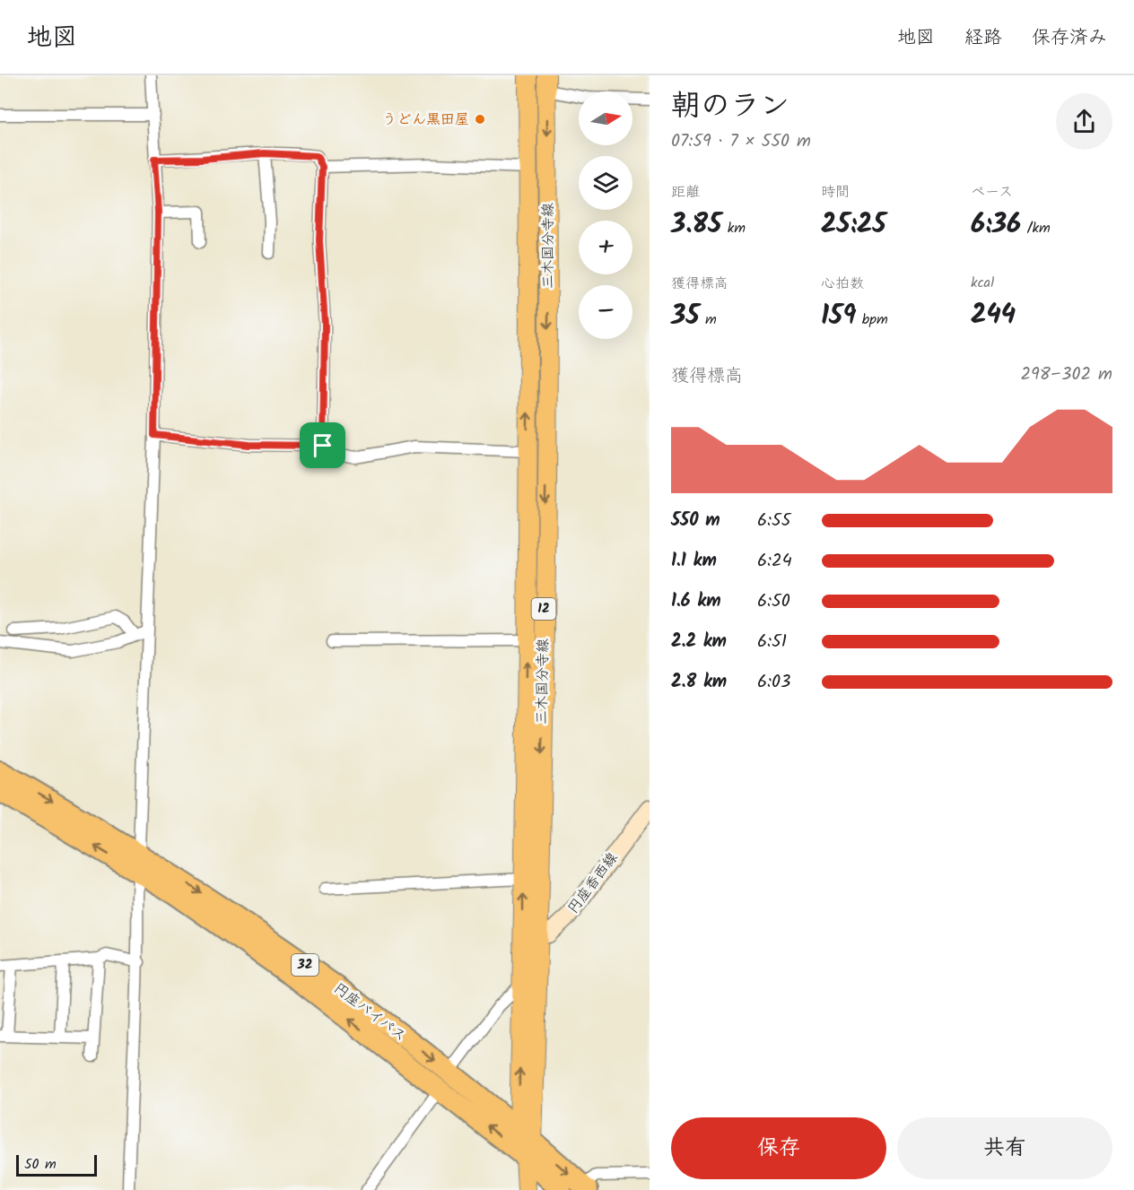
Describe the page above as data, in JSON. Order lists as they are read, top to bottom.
{
  "streets": {
    "highway": ["32", "円座バイパス"],
    "main road": ["三木国分寺線", "12", "円座香西線"]
  },
  "crossings": [
    ["三木国分寺線", "円座香西線"],
    ["三木国分寺線", "円座バイパス"]
  ],
  "places": ["うどん黒田屋"],
  "scale_bar": "50 m",
  "north": "right",
  "page": {
    "header": "地図",
    "nav": ["地図", "経路", "保存済み"],
    "heading": ["朝のラン", "07:59 · 7 × 550 m"],
    "map_buttons": ["+", "−"],
    "stats": [
      ["距離", "3.85 km"],
      ["時間", "25:25"],
      ["ペース", "6:36 /km"],
      ["獲得標高", "35 m"],
      ["心拍数", "159 bpm"],
      ["kcal", "244"]
    ],
    "chart": ["獲得標高", "298–302 m"],
    "list": [
      {
        "name": "550 m",
        "note": "6:55"
      },
      {
        "name": "1.1 km",
        "note": "6:24"
      },
      {
        "name": "1.6 km",
        "note": "6:50"
      },
      {
        "name": "2.2 km",
        "note": "6:51"
      },
      {
        "name": "2.8 km",
        "note": "6:03"
      }
    ],
    "buttons": ["保存", "共有"],
    "scale": "50 m"
  }
}
